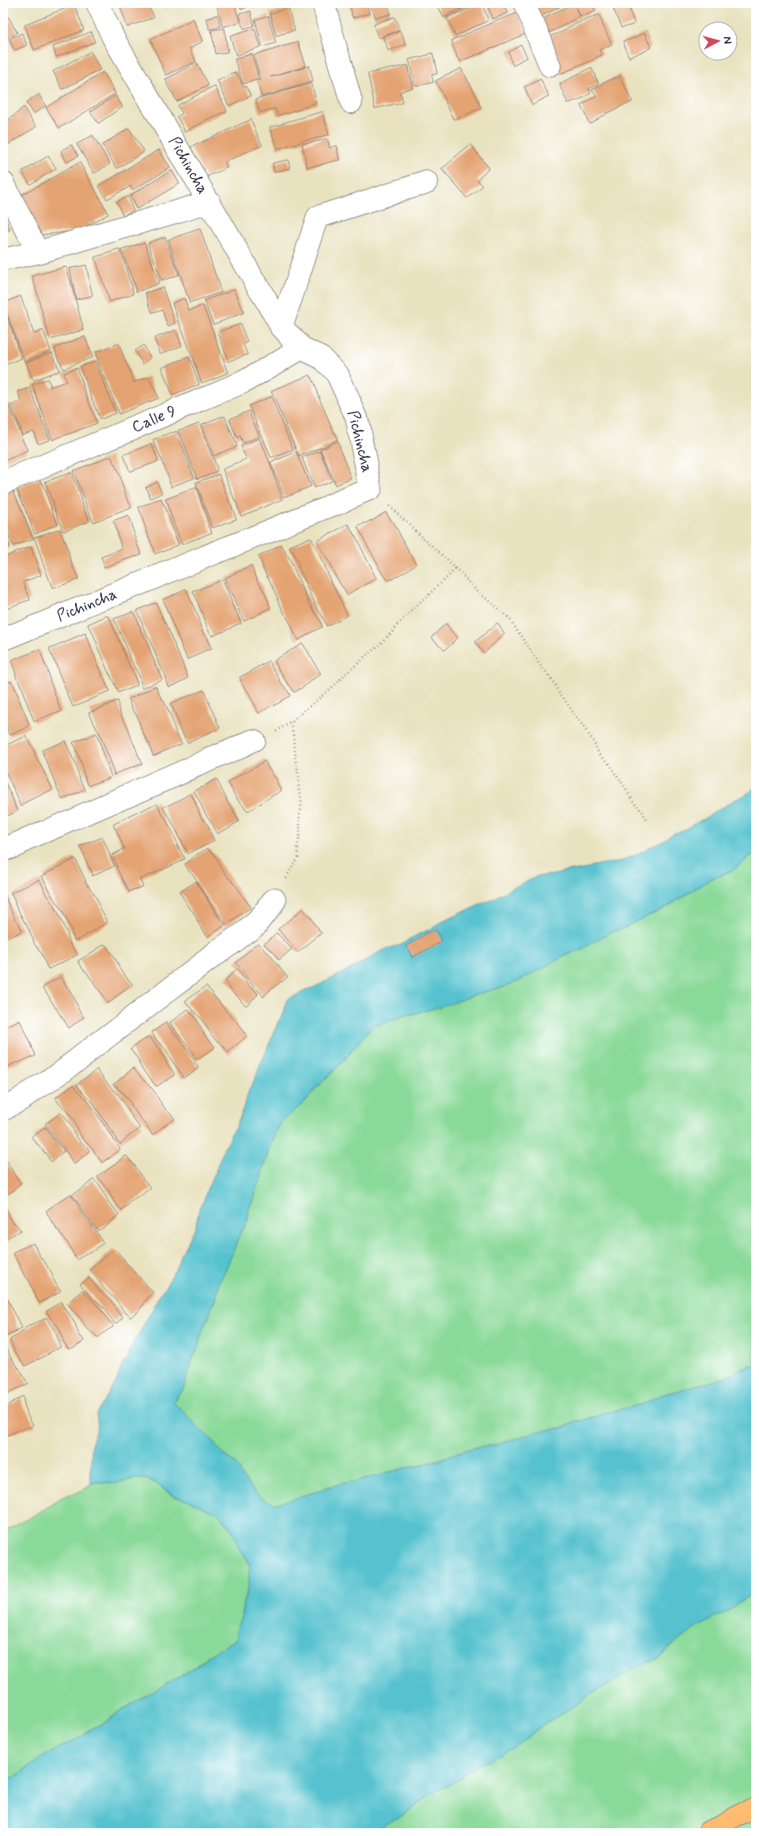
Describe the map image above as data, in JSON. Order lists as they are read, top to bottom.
{
  "streets": {
    "street": ["Pichincha", "Calle 9"]
  },
  "crossings": [
    ["Pichincha", "Calle 9"]
  ],
  "north": "right"
}
